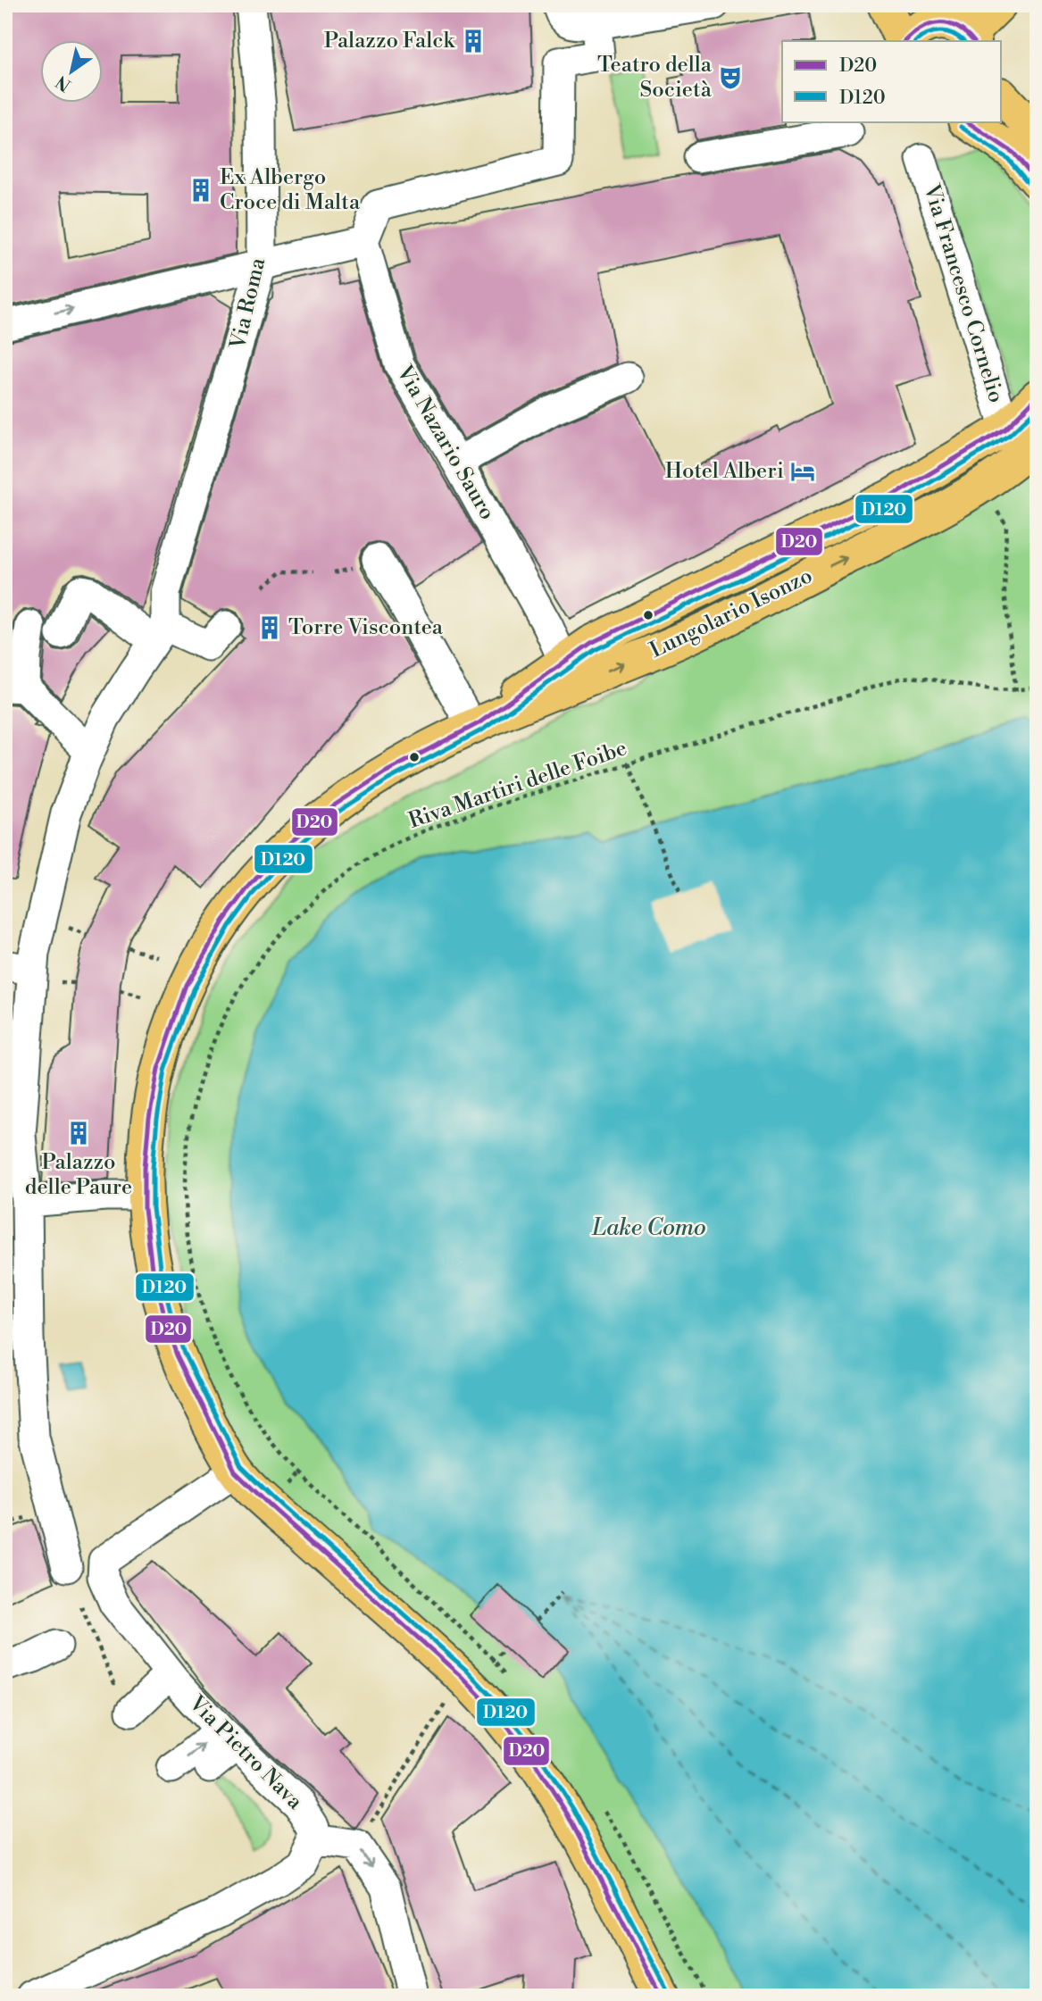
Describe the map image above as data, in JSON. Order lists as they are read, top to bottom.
{
  "streets": {
    "main road": ["Lungolario Isonzo"],
    "street": [
      "Via Francesco Cornelio",
      "Via Roma",
      "Via Nazario Sauro",
      "Via Pietro Nava"
    ],
    "path": ["Riva Martiri delle Foibe"]
  },
  "crossings": [
    ["Via Francesco Cornelio", "Lungolario Isonzo"],
    ["Via Nazario Sauro", "Lungolario Isonzo"],
    ["Lungolario Isonzo", "Via Pietro Nava"]
  ],
  "water": ["Lake Como"],
  "places": {
    "building": [
      "Palazzo Falck",
      "Ex Albergo Croce di Malta",
      "Torre Viscontea",
      "Palazzo delle Paure"
    ],
    "theatre": ["Teatro della Società"],
    "hotel": ["Hotel Alberi"]
  },
  "lines": ["transit line D20", "transit line D120"],
  "legend": ["D20", "D120"],
  "north": "bottom left"
}
